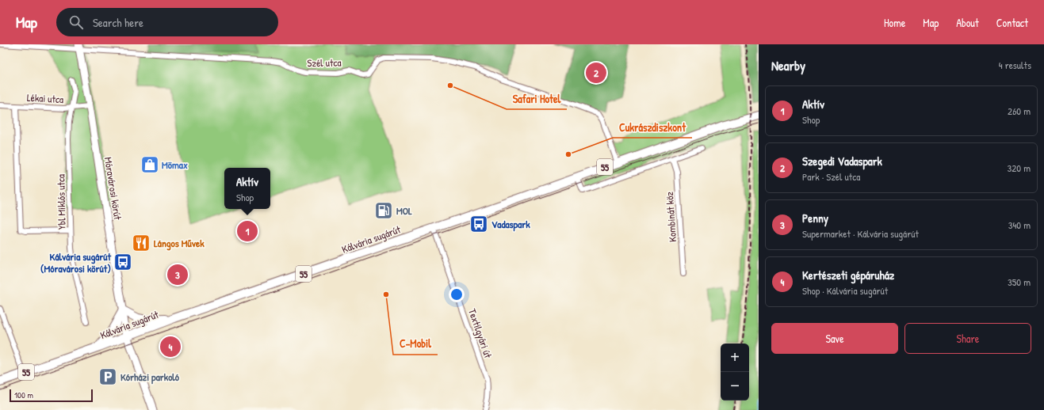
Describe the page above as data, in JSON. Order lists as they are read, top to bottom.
{
  "streets": {
    "main road": ["55", "Móravárosi körút", "Kálvária sugárút"],
    "street": [
      "Szél utca",
      "Lékai utca",
      "Ybl Miklós utca",
      "Kombinát köz",
      "Textilgyári út"
    ]
  },
  "crossings": [
    ["Szél utca", "Móravárosi körút"],
    ["Szél utca", "Kálvária sugárút"],
    ["Lékai utca", "Móravárosi körút"],
    ["Lékai utca", "Ybl Miklós utca"],
    ["Móravárosi körút", "Kálvária sugárút"],
    ["Kálvária sugárút", "Textilgyári út"]
  ],
  "places": {
    "other": ["Safari Hotel", "Cukrászdiszkont", "C-Mobil"],
    "shop": ["Mömax"],
    "fuel station": ["MOL"],
    "bus stop": ["Vadaspark", "Kálvária sugárút (Móravárosi körút)"],
    "restaurant": ["Lángos Művek"],
    "parking": ["Kórházi parkoló"]
  },
  "scale_bar": "100 m",
  "page": {
    "header": "Map",
    "search": "Search here",
    "nav": [
      "Home",
      "Map",
      "About",
      "Contact"
    ],
    "heading": ["Nearby", "4 results"],
    "pins": [
      "2",
      "1",
      "3",
      "4"
    ],
    "list": [
      {
        "mark": "1",
        "name": "Aktív",
        "note": "Shop",
        "value": "260 m"
      },
      {
        "mark": "2",
        "name": "Szegedi Vadaspark",
        "note": "Park · Szél utca",
        "value": "320 m"
      },
      {
        "mark": "3",
        "name": "Penny",
        "note": "Supermarket · Kálvária sugárút",
        "value": "340 m"
      },
      {
        "mark": "4",
        "name": "Kertészeti gépáruház",
        "note": "Shop · Kálvária sugárút",
        "value": "350 m"
      }
    ],
    "popup": ["Aktív", "Shop"],
    "buttons": ["Save", "Share"],
    "map_buttons": ["+", "−"],
    "scale": "100 m"
  }
}
